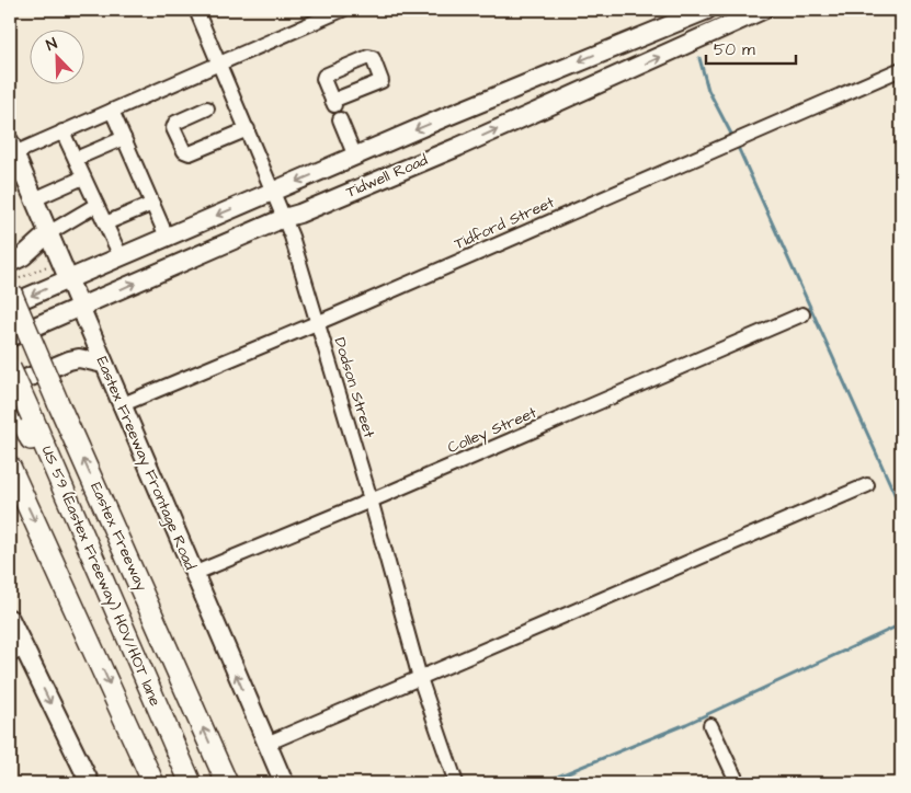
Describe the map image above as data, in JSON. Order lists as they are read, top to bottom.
{
  "streets": {
    "highway": ["Eastex Freeway", "US 59 (Eastex Freeway) HOV/HOT lane"],
    "main road": ["Tidwell Road", "Eastex Freeway Frontage Road"],
    "street": ["Tidford Street", "Dodson Street", "Colley Street"]
  },
  "crossings": [
    ["Tidwell Road", "Dodson Street"],
    ["Tidwell Road", "Eastex Freeway Frontage Road"],
    ["Tidford Street", "Dodson Street"],
    ["Tidford Street", "Eastex Freeway Frontage Road"],
    ["Dodson Street", "Colley Street"],
    ["Colley Street", "Eastex Freeway Frontage Road"]
  ],
  "scale_bar": "50 m",
  "north": "top left"
}
